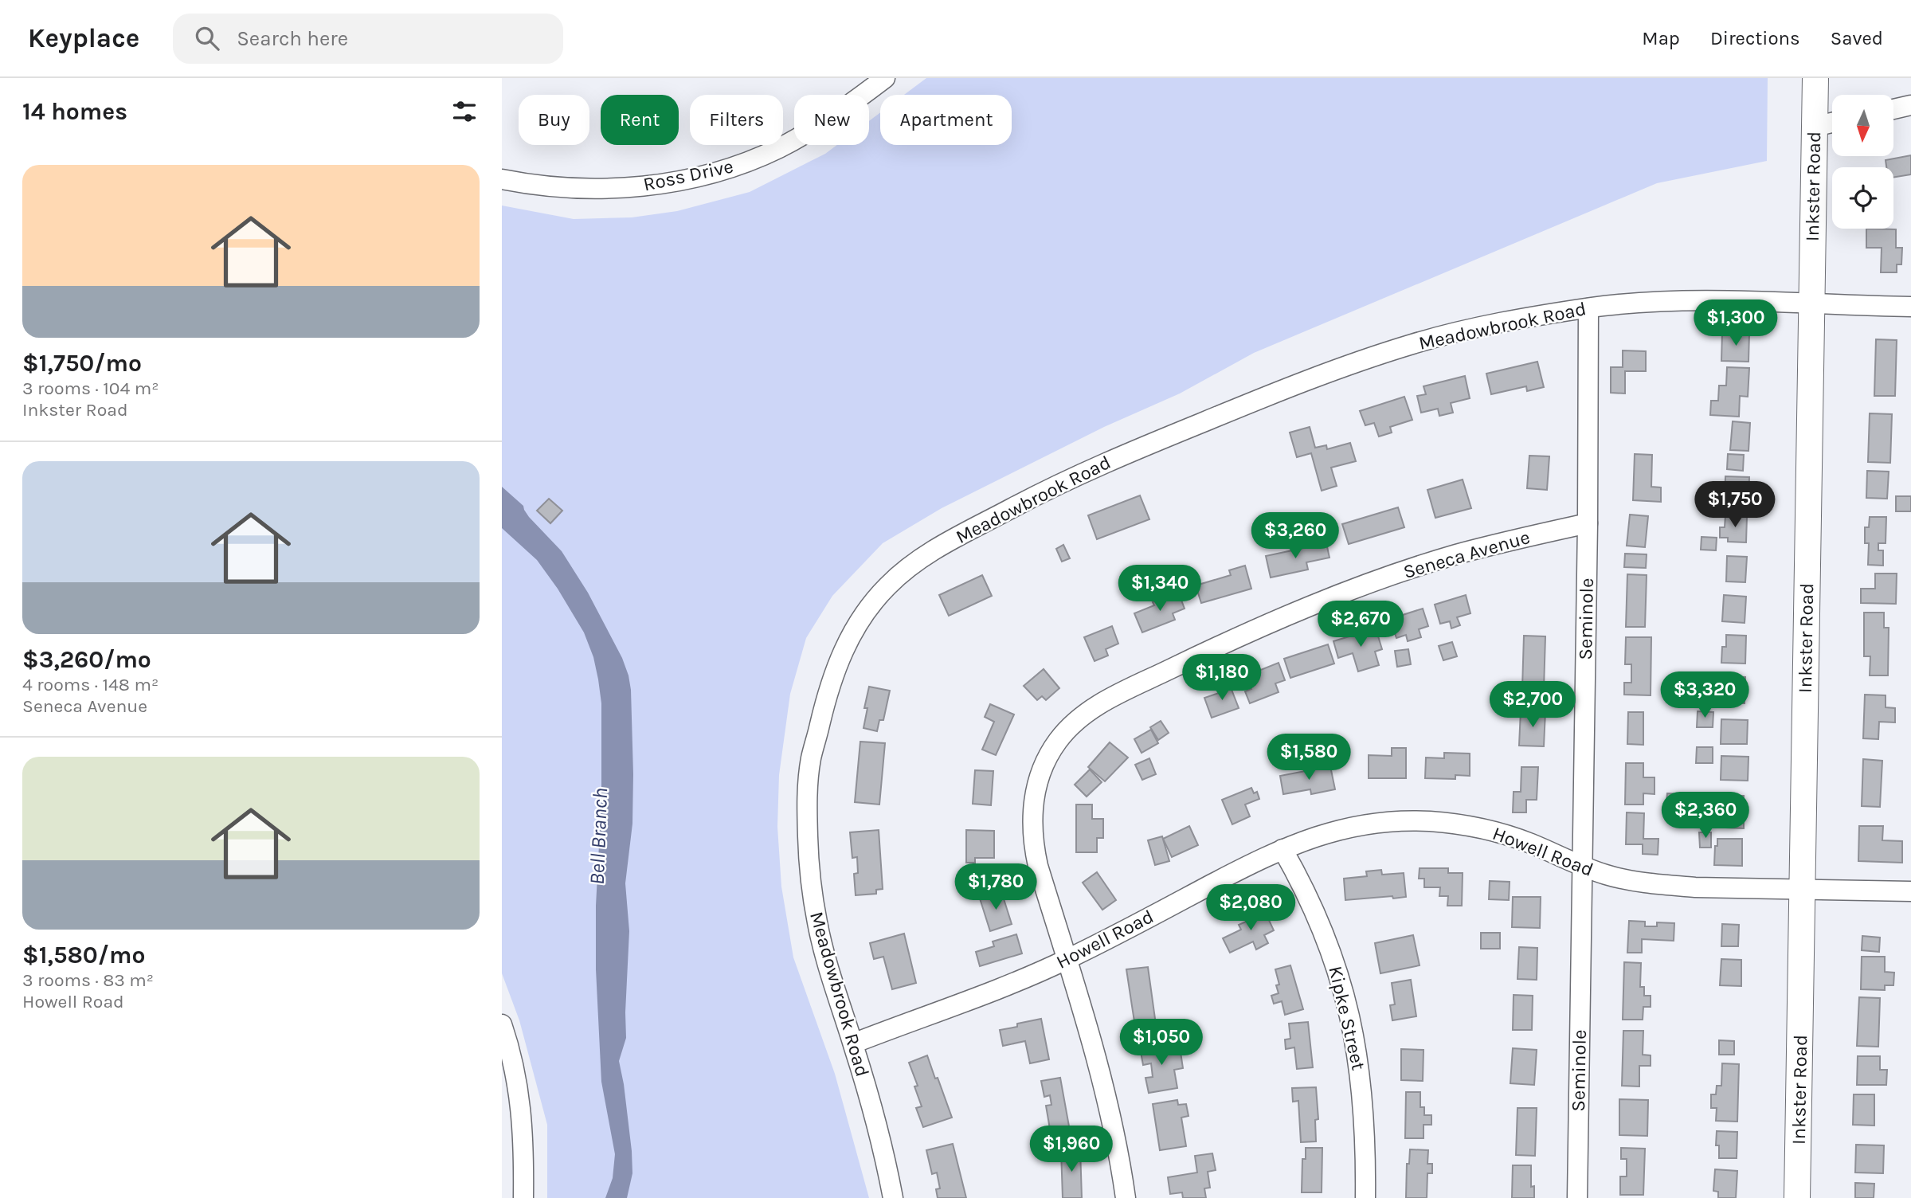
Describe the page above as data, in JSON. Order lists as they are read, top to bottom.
{
  "streets": {
    "main road": ["Inkster Road"],
    "street": [
      "Ross Drive",
      "Meadowbrook Road",
      "Seneca Avenue",
      "Seminole",
      "Howell Road",
      "Kipke Street"
    ]
  },
  "crossings": [
    ["Inkster Road", "Meadowbrook Road"],
    ["Inkster Road", "Howell Road"],
    ["Meadowbrook Road", "Seminole"],
    ["Meadowbrook Road", "Howell Road"],
    ["Seneca Avenue", "Seminole"],
    ["Seneca Avenue", "Howell Road"],
    ["Seminole", "Howell Road"],
    ["Howell Road", "Kipke Street"]
  ],
  "water": ["Bell Branch"],
  "north": "bottom",
  "page": {
    "header": "Keyplace",
    "search": "Search here",
    "nav": ["Map", "Directions", "Saved"],
    "heading": "14 homes",
    "chip": [
      "Buy",
      "Rent",
      "Filters",
      "New",
      "Apartment"
    ],
    "list": [
      {
        "name": "$1,750/mo",
        "note": "3 rooms · 104 m² · Inkster Road"
      },
      {
        "name": "$3,260/mo",
        "note": "4 rooms · 148 m² · Seneca Avenue"
      },
      {
        "name": "$1,580/mo",
        "note": "3 rooms · 83 m² · Howell Road"
      }
    ],
    "price": [
      "$1,300",
      "$1,750",
      "$3,260",
      "$1,340",
      "$2,670",
      "$1,180",
      "$3,320",
      "$2,700",
      "$1,580",
      "$2,360",
      "$1,780",
      "$2,080",
      "$1,050",
      "$1,960"
    ]
  }
}
